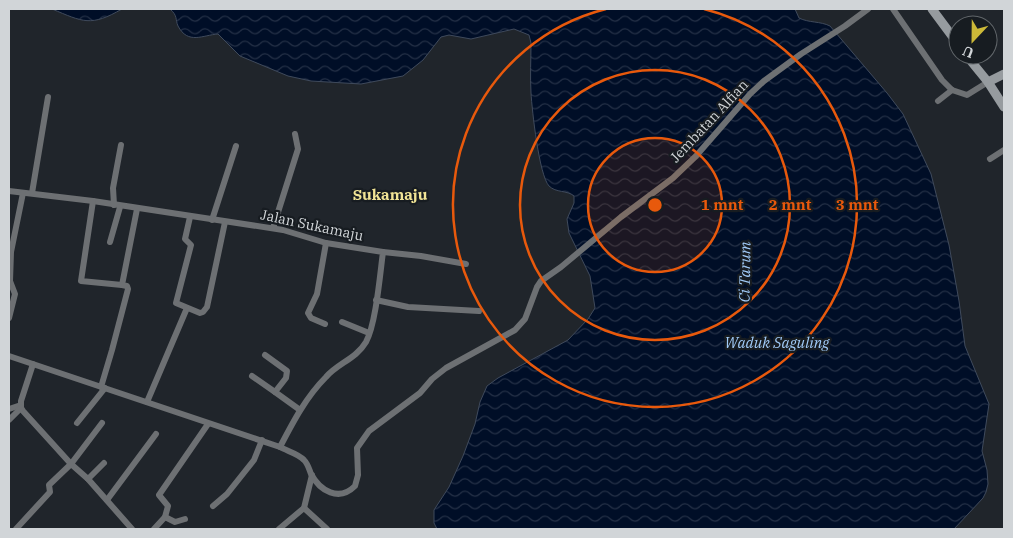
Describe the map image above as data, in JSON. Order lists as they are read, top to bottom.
{
  "streets": {
    "street": ["Jembatan Alfian", "Jalan Sukamaju"]
  },
  "districts": ["Sukamaju"],
  "water": ["Ci Tarum", "Waduk Saguling"],
  "north": "bottom",
  "rings": ["1 mnt", "2 mnt", "3 mnt"]
}
